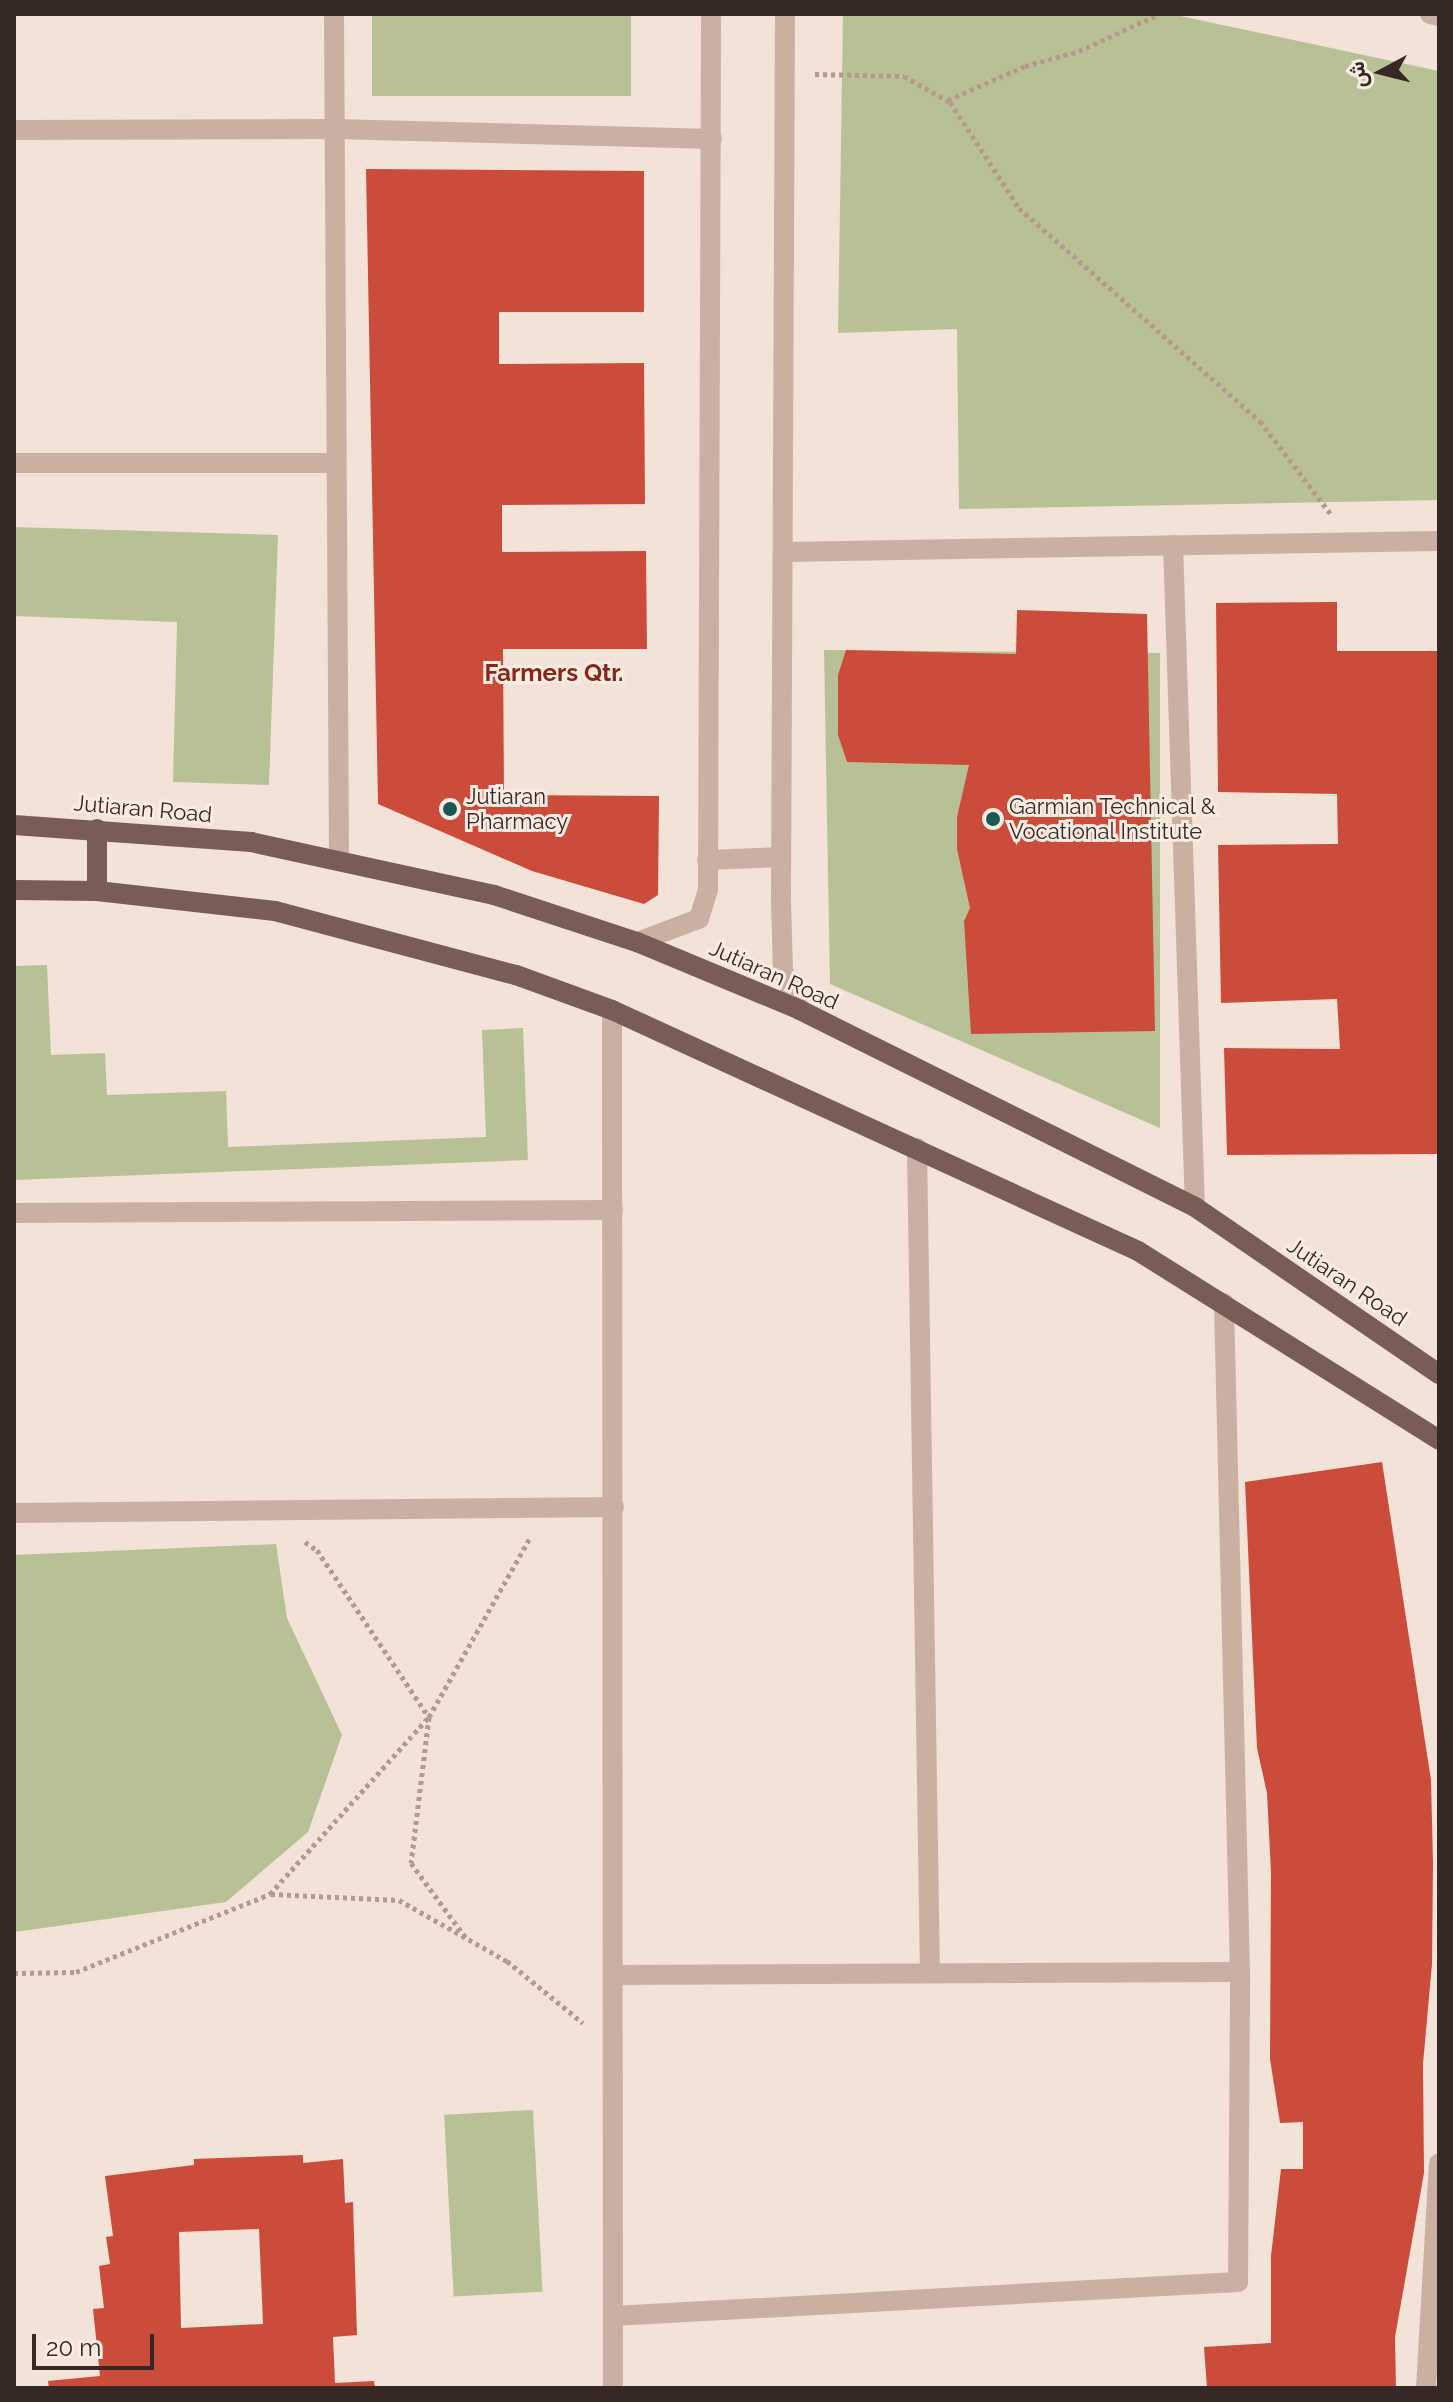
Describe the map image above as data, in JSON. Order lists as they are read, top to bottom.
{
  "streets": {
    "main road": ["Jutiaran Road"]
  },
  "districts": ["Farmers Qtr."],
  "places": ["Jutiaran Pharmacy", "Garmian Technical & Vocational Institute"],
  "scale_bar": "20 m",
  "north": "left"
}
